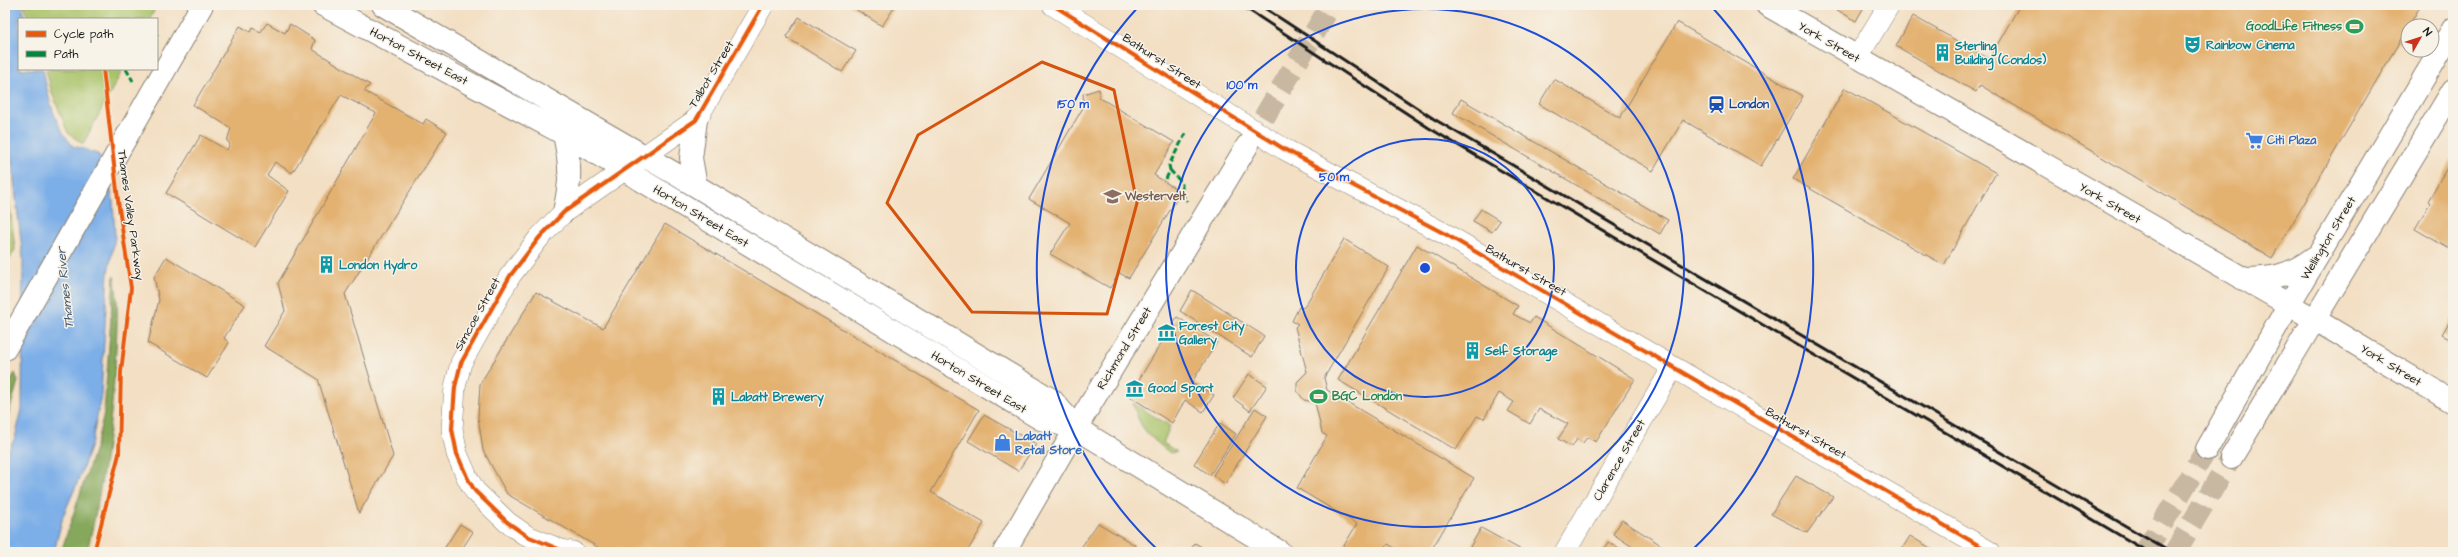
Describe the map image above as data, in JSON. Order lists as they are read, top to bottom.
{
  "streets": {
    "main road": [
      "York Street",
      "Horton Street East",
      "Wellington Street",
      "Richmond Street"
    ],
    "street": [
      "Bathurst Street",
      "Talbot Street",
      "Simcoe Street",
      "Clarence Street"
    ],
    "cycle path": ["Thames Valley Parkway"]
  },
  "crossings": [
    ["York Street", "Wellington Street"],
    ["Horton Street East", "Talbot Street"],
    ["Horton Street East", "Simcoe Street"],
    ["Horton Street East", "Richmond Street"],
    ["Bathurst Street", "Clarence Street"],
    ["Talbot Street", "Simcoe Street"]
  ],
  "water": ["Thames River"],
  "places": {
    "sports": ["GoodLife Fitness", "BGC London"],
    "theatre": ["Rainbow Cinema"],
    "building": [
      "Sterling Building (Condos)",
      "London Hydro",
      "Self Storage",
      "Labatt Brewery"
    ],
    "station": ["London"],
    "supermarket": ["Citi Plaza"],
    "school or university": ["Westervelt"],
    "museum": ["Forest City Gallery", "Good Sport"],
    "shop": ["Labatt Retail Store"]
  },
  "legend": ["Cycle path", "Path"],
  "north": "top right",
  "rings": ["100 m", "150 m", "50 m"]
}
